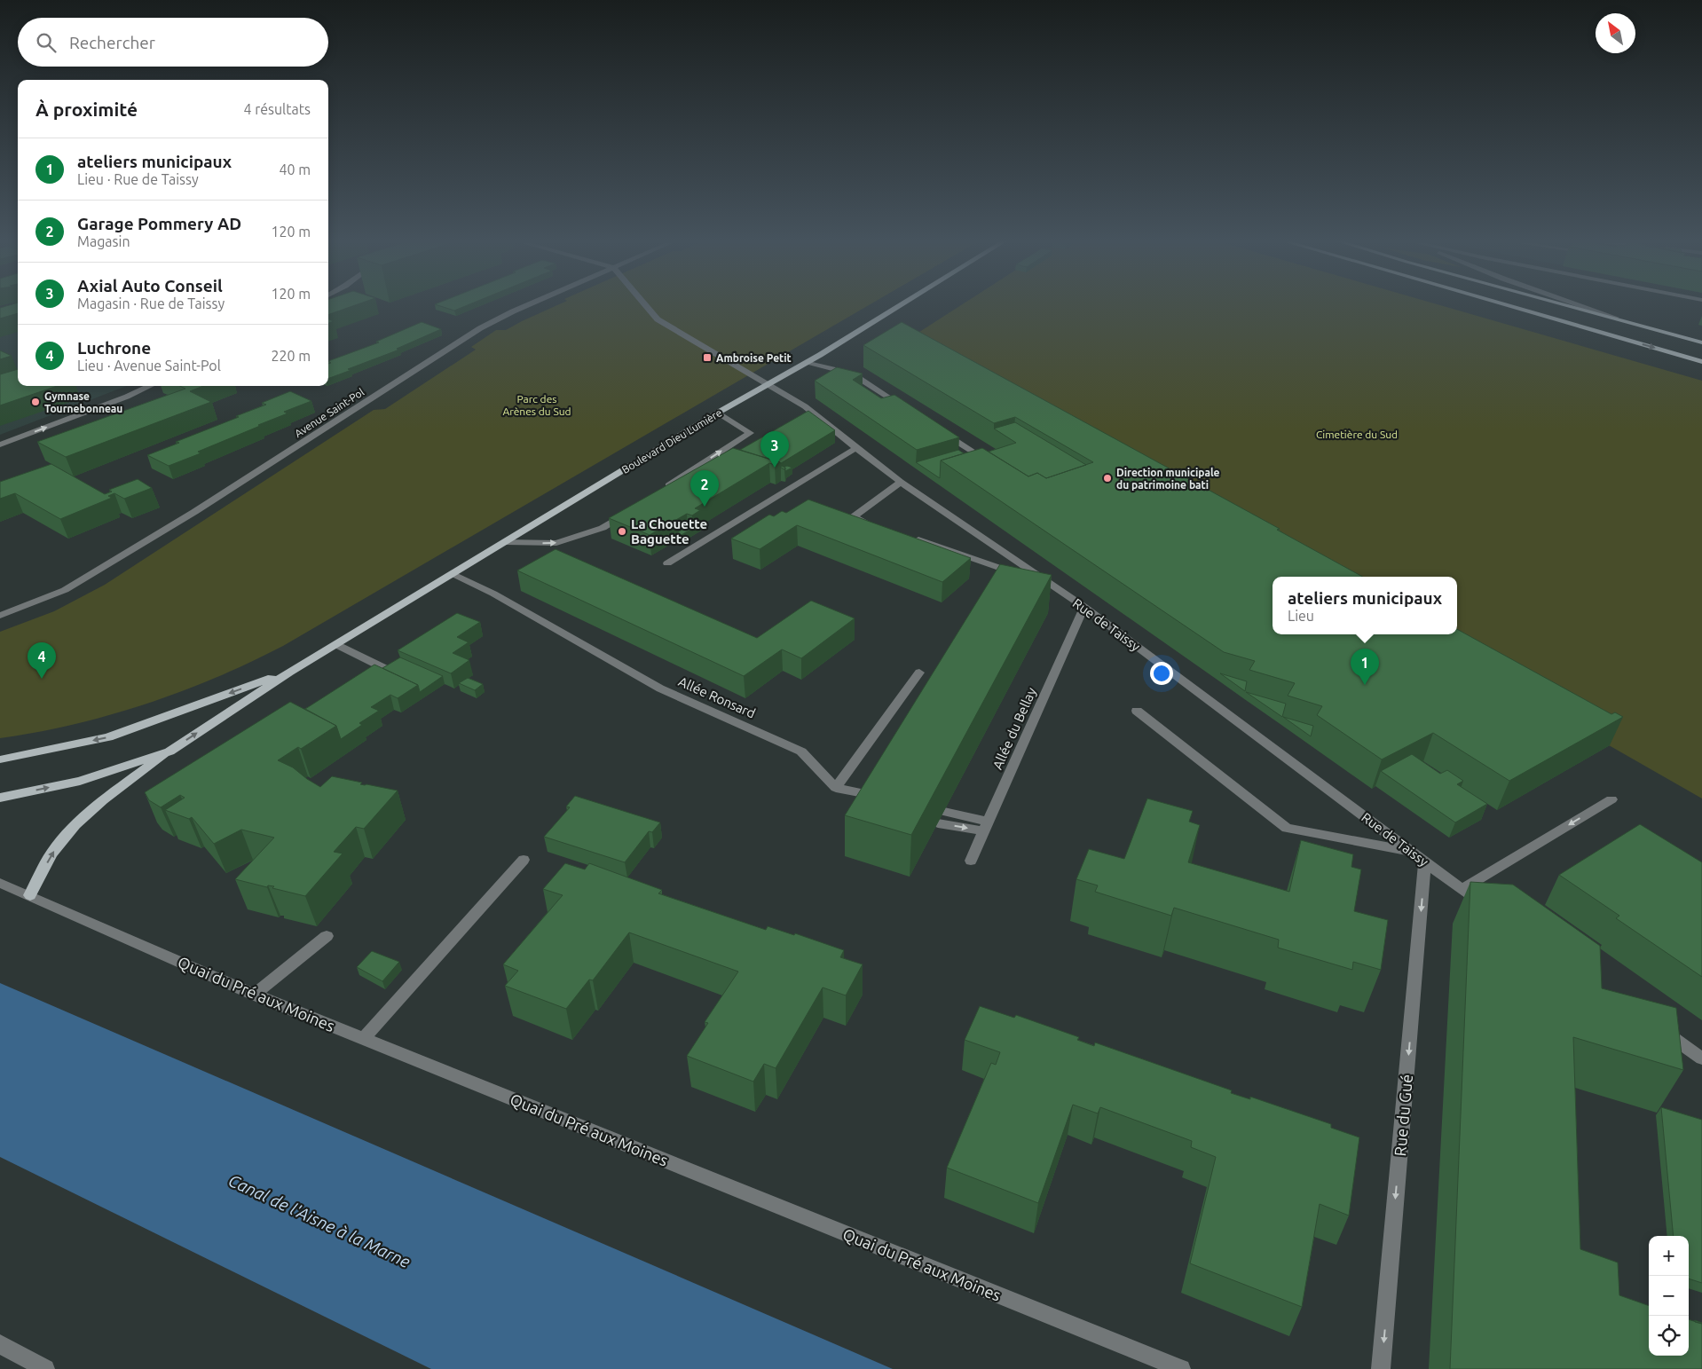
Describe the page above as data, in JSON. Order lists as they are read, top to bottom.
{
  "streets": {
    "main road": ["Boulevard Dieu Lumière"],
    "street": [
      "Avenue Saint-Pol",
      "Rue de Taissy",
      "Allée Ronsard",
      "Allée du Bellay",
      "Quai du Pré aux Moines",
      "Rue du Gué"
    ]
  },
  "crossings": [
    ["Boulevard Dieu Lumière", "Rue de Taissy"],
    ["Boulevard Dieu Lumière", "Allée Ronsard"],
    ["Rue de Taissy", "Allée du Bellay"],
    ["Rue de Taissy", "Rue du Gué"]
  ],
  "one_way": ["Rue du Gué"],
  "water": ["Canal de l'Aisne à la Marne"],
  "parks": ["Parc des Arènes du Sud", "Cimetière du Sud"],
  "places": {
    "transit": ["Ambroise Petit"],
    "other": ["Gymnase Tournebonneau", "Direction municipale du patrimoine bati", "La Chouette Baguette"]
  },
  "north": "top left",
  "page": {
    "search": "Rechercher",
    "heading": ["À proximité", "4 résultats"],
    "list": [
      {
        "mark": "1",
        "name": "ateliers municipaux",
        "note": "Lieu · Rue de Taissy",
        "value": "40 m"
      },
      {
        "mark": "2",
        "name": "Garage Pommery AD",
        "note": "Magasin",
        "value": "120 m"
      },
      {
        "mark": "3",
        "name": "Axial Auto Conseil",
        "note": "Magasin · Rue de Taissy",
        "value": "120 m"
      },
      {
        "mark": "4",
        "name": "Luchrone",
        "note": "Lieu · Avenue Saint-Pol",
        "value": "220 m"
      }
    ],
    "pins": [
      "3",
      "2",
      "4",
      "1"
    ],
    "popup": ["ateliers municipaux", "Lieu"],
    "map_buttons": ["+", "−"]
  }
}
